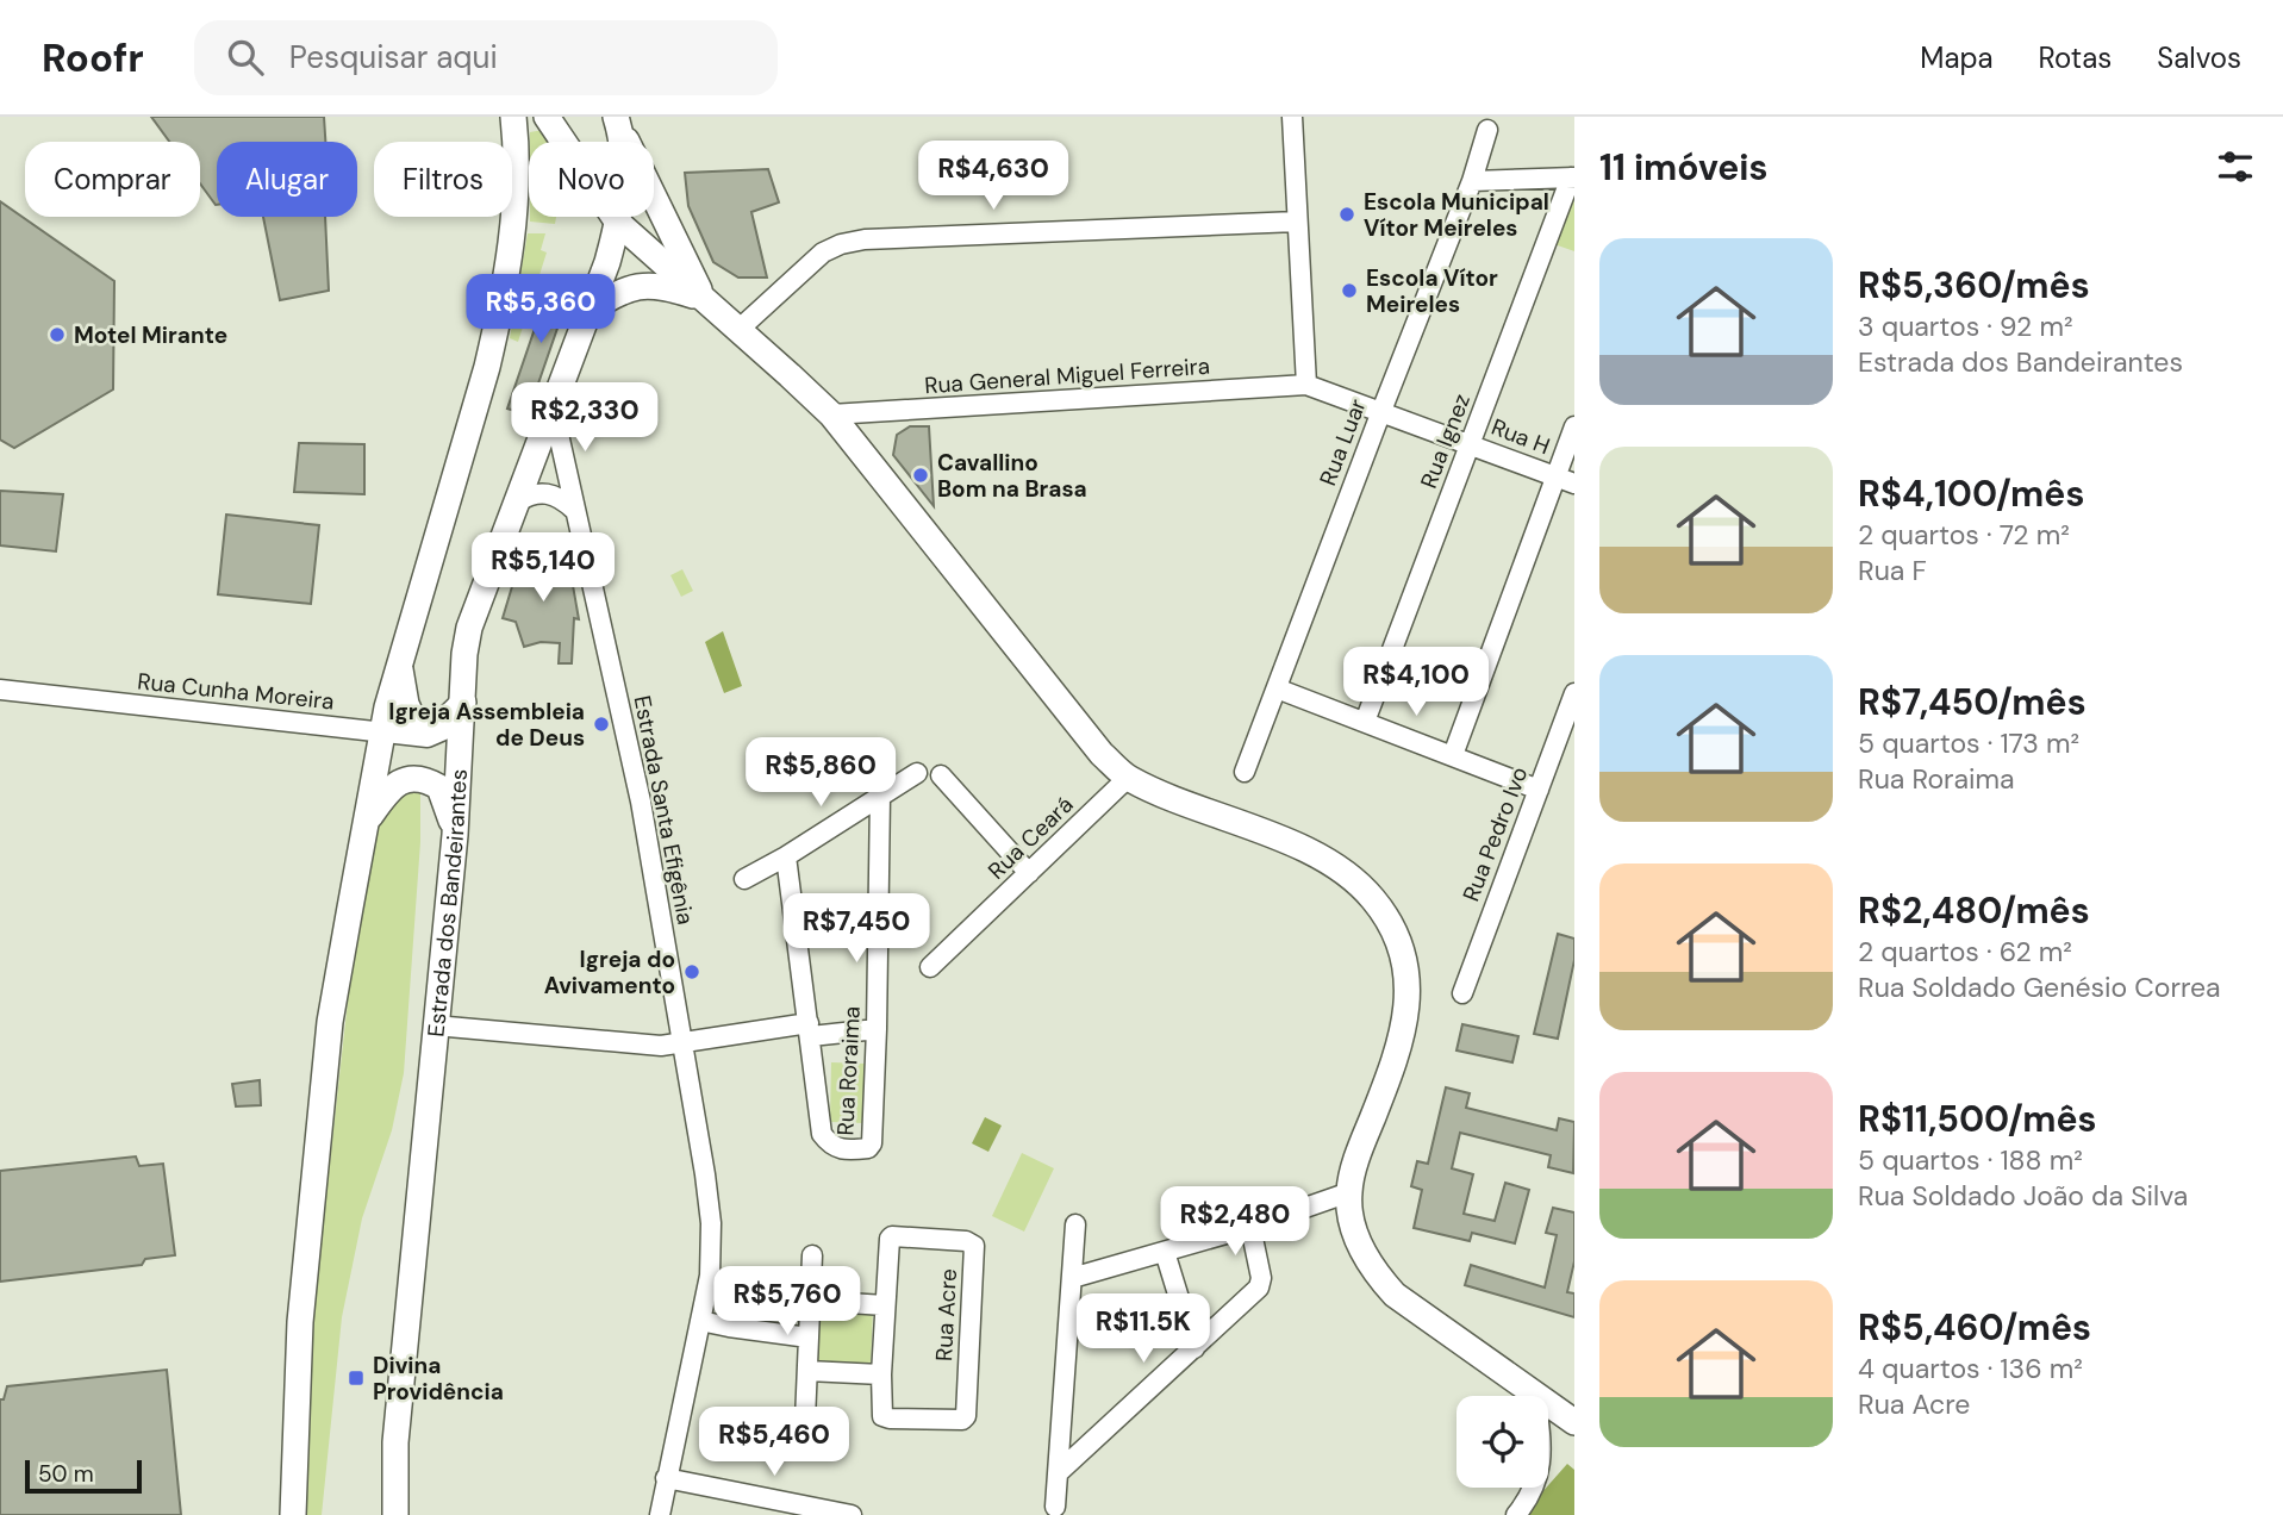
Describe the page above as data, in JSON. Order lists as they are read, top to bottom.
{
  "streets": {
    "main road": ["Estrada dos Bandeirantes"],
    "street": [
      "Rua General Miguel Ferreira",
      "Rua H",
      "Rua Ignez",
      "Rua Luar",
      "Rua Cunha Moreira",
      "Estrada Santa Efigênia",
      "Rua Pedro Ivo",
      "Rua Ceará",
      "Rua Roraima",
      "Rua Acre"
    ]
  },
  "crossings": [
    ["Rua General Miguel Ferreira", "Rua H"],
    ["Rua H", "Rua Ignez"],
    ["Rua H", "Rua Luar"],
    ["Rua Ignez", "Rua Luar"],
    ["Rua Cunha Moreira", "Estrada dos Bandeirantes"],
    ["Estrada Santa Efigênia", "Estrada dos Bandeirantes"]
  ],
  "places": {
    "other": [
      "Escola Municipal Vítor Meireles",
      "Escola Vítor Meireles",
      "Motel Mirante",
      "Cavallino Bom na Brasa",
      "Igreja Assembleia de Deus",
      "Igreja do Avivamento"
    ],
    "transit": ["Divina Providência"]
  },
  "scale_bar": "50 m",
  "page": {
    "header": "Roofr",
    "search": "Pesquisar aqui",
    "nav": ["Mapa", "Rotas", "Salvos"],
    "heading": "11 imóveis",
    "price": [
      "R$4,630",
      "R$5,360",
      "R$2,330",
      "R$5,140",
      "R$4,100",
      "R$5,860",
      "R$7,450",
      "R$2,480",
      "R$5,760",
      "R$11.5K",
      "R$5,460"
    ],
    "chip": [
      "Comprar",
      "Alugar",
      "Filtros",
      "Novo"
    ],
    "list": [
      {
        "name": "R$5,360/mês",
        "note": "3 quartos · 92 m² · Estrada dos Bandeirantes"
      },
      {
        "name": "R$4,100/mês",
        "note": "2 quartos · 72 m² · Rua F"
      },
      {
        "name": "R$7,450/mês",
        "note": "5 quartos · 173 m² · Rua Roraima"
      },
      {
        "name": "R$2,480/mês",
        "note": "2 quartos · 62 m² · Rua Soldado Genésio Correa"
      },
      {
        "name": "R$11,500/mês",
        "note": "5 quartos · 188 m² · Rua Soldado João da Silva"
      },
      {
        "name": "R$5,460/mês",
        "note": "4 quartos · 136 m² · Rua Acre"
      }
    ],
    "scale": "50 m"
  }
}
